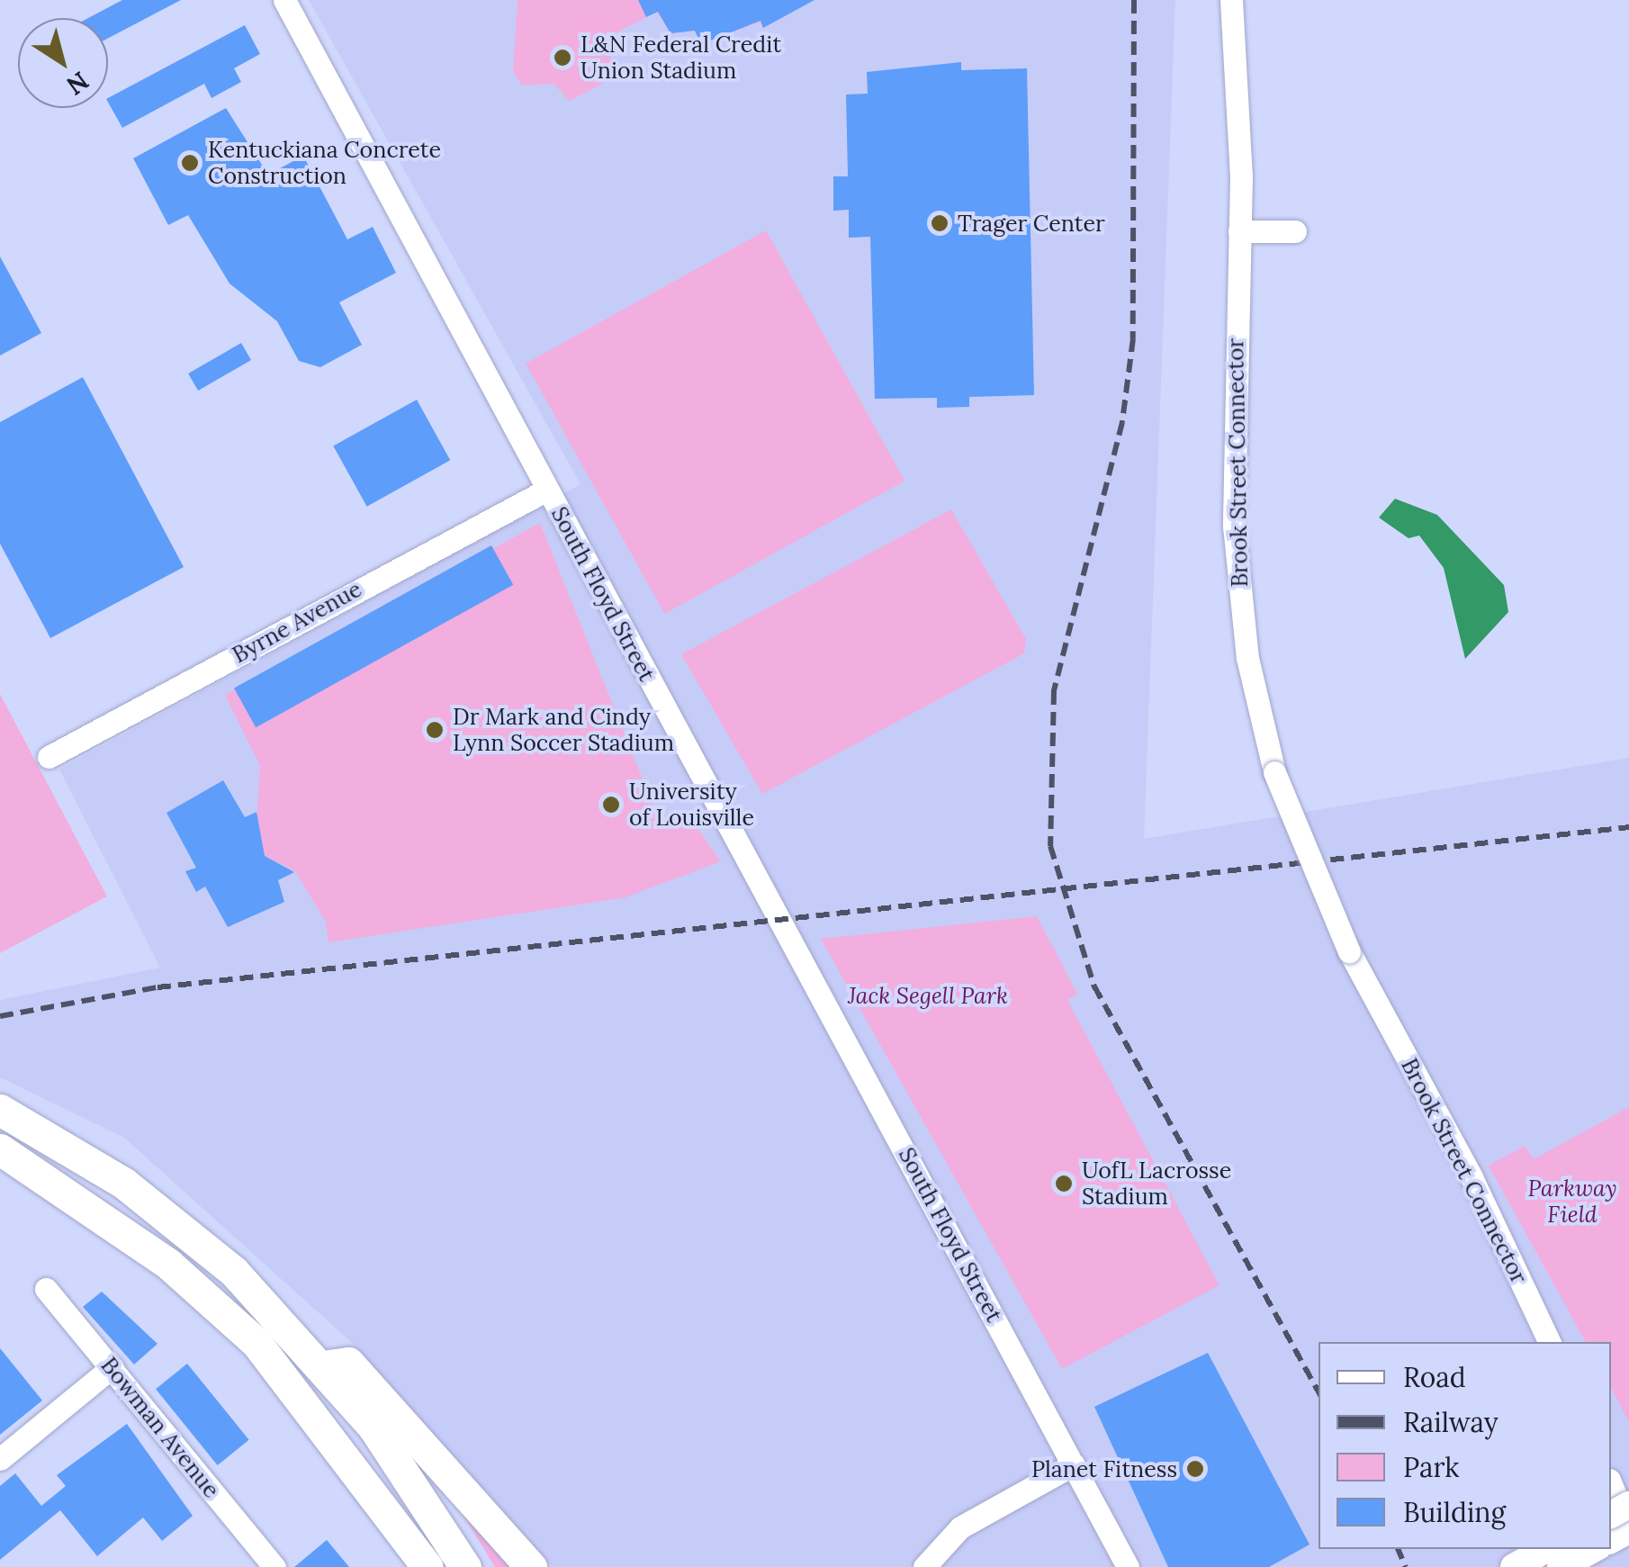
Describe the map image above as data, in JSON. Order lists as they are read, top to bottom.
{
  "streets": {
    "street": [
      "Brook Street Connector",
      "South Floyd Street",
      "Byrne Avenue",
      "Bowman Avenue"
    ]
  },
  "crossings": [
    ["South Floyd Street", "Byrne Avenue"]
  ],
  "parks": ["Jack Segell Park", "Parkway Field"],
  "places": [
    "L&N Federal Credit Union Stadium",
    "Kentuckiana Concrete Construction",
    "Trager Center",
    "Dr Mark and Cindy Lynn Soccer Stadium",
    "University of Louisville",
    "UofL Lacrosse Stadium",
    "Planet Fitness"
  ],
  "legend": [
    "Road",
    "Railway",
    "Park",
    "Building"
  ],
  "north": "bottom right"
}
